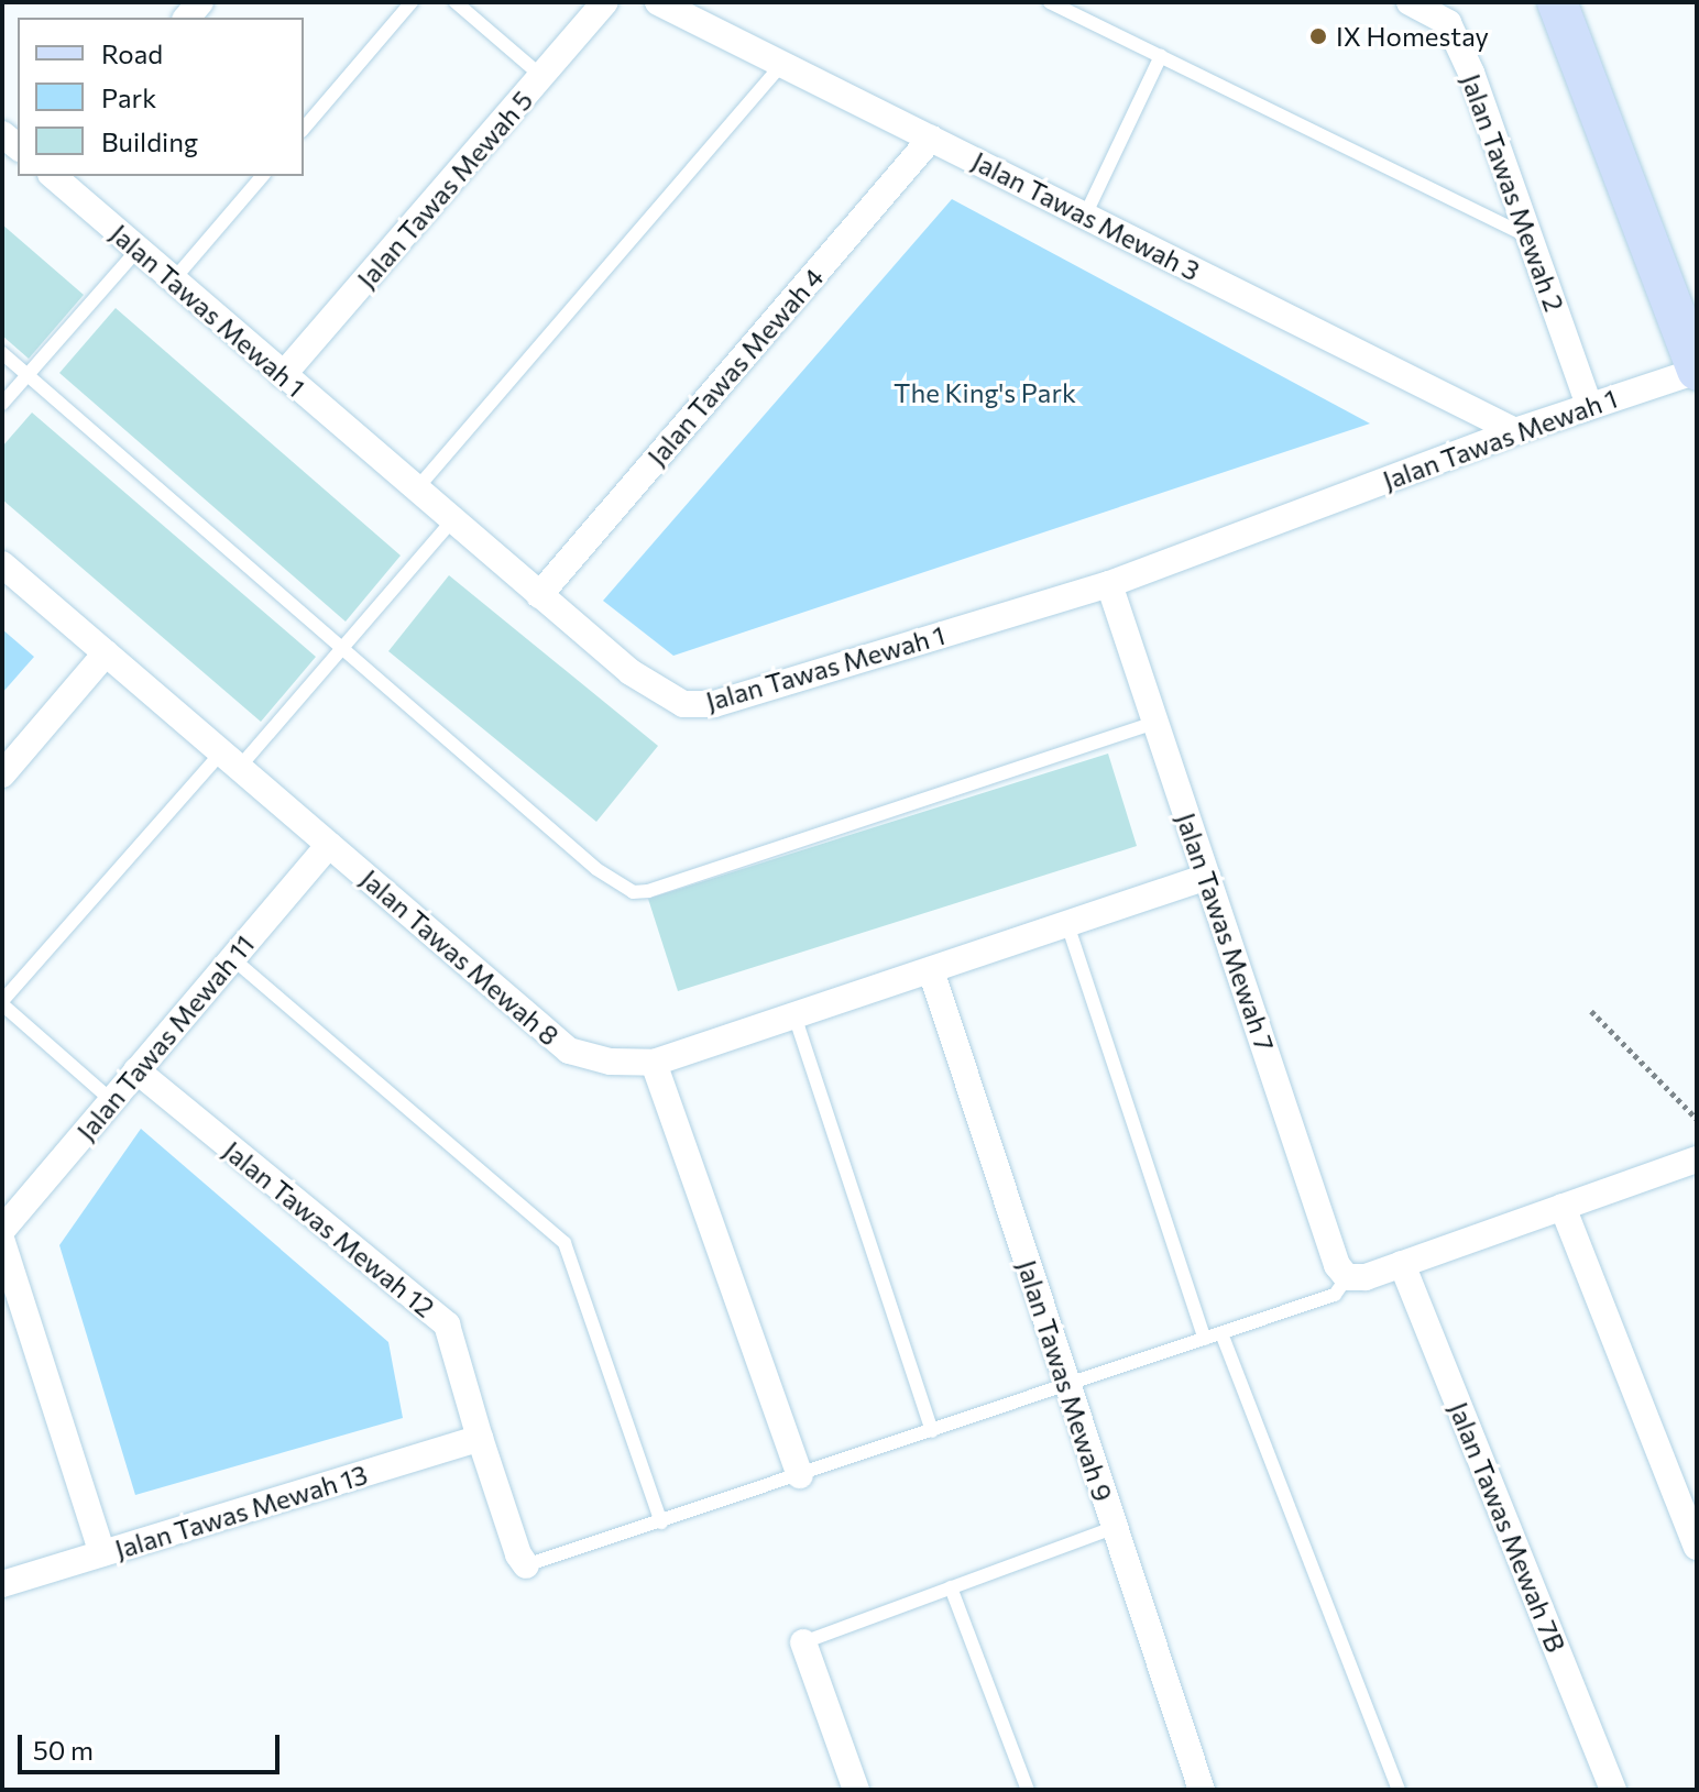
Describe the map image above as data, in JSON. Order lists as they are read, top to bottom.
{
  "streets": {
    "street": [
      "Jalan Tawas Mewah 5",
      "Jalan Tawas Mewah 2",
      "Jalan Tawas Mewah 3",
      "Jalan Tawas Mewah 1",
      "Jalan Tawas Mewah 4",
      "Jalan Tawas Mewah 7",
      "Jalan Tawas Mewah 8",
      "Jalan Tawas Mewah 11",
      "Jalan Tawas Mewah 12",
      "Jalan Tawas Mewah 9",
      "Jalan Tawas Mewah 13",
      "Jalan Tawas Mewah 7B"
    ]
  },
  "crossings": [
    ["Jalan Tawas Mewah 5", "Jalan Tawas Mewah 1"],
    ["Jalan Tawas Mewah 2", "Jalan Tawas Mewah 1"],
    ["Jalan Tawas Mewah 3", "Jalan Tawas Mewah 1"],
    ["Jalan Tawas Mewah 3", "Jalan Tawas Mewah 4"],
    ["Jalan Tawas Mewah 1", "Jalan Tawas Mewah 4"],
    ["Jalan Tawas Mewah 1", "Jalan Tawas Mewah 7"],
    ["Jalan Tawas Mewah 7", "Jalan Tawas Mewah 8"],
    ["Jalan Tawas Mewah 8", "Jalan Tawas Mewah 11"],
    ["Jalan Tawas Mewah 8", "Jalan Tawas Mewah 9"],
    ["Jalan Tawas Mewah 11", "Jalan Tawas Mewah 12"],
    ["Jalan Tawas Mewah 12", "Jalan Tawas Mewah 13"]
  ],
  "parks": ["The King's Park"],
  "places": ["IX Homestay"],
  "legend": ["Road", "Park", "Building"],
  "scale_bar": "50 m"
}
